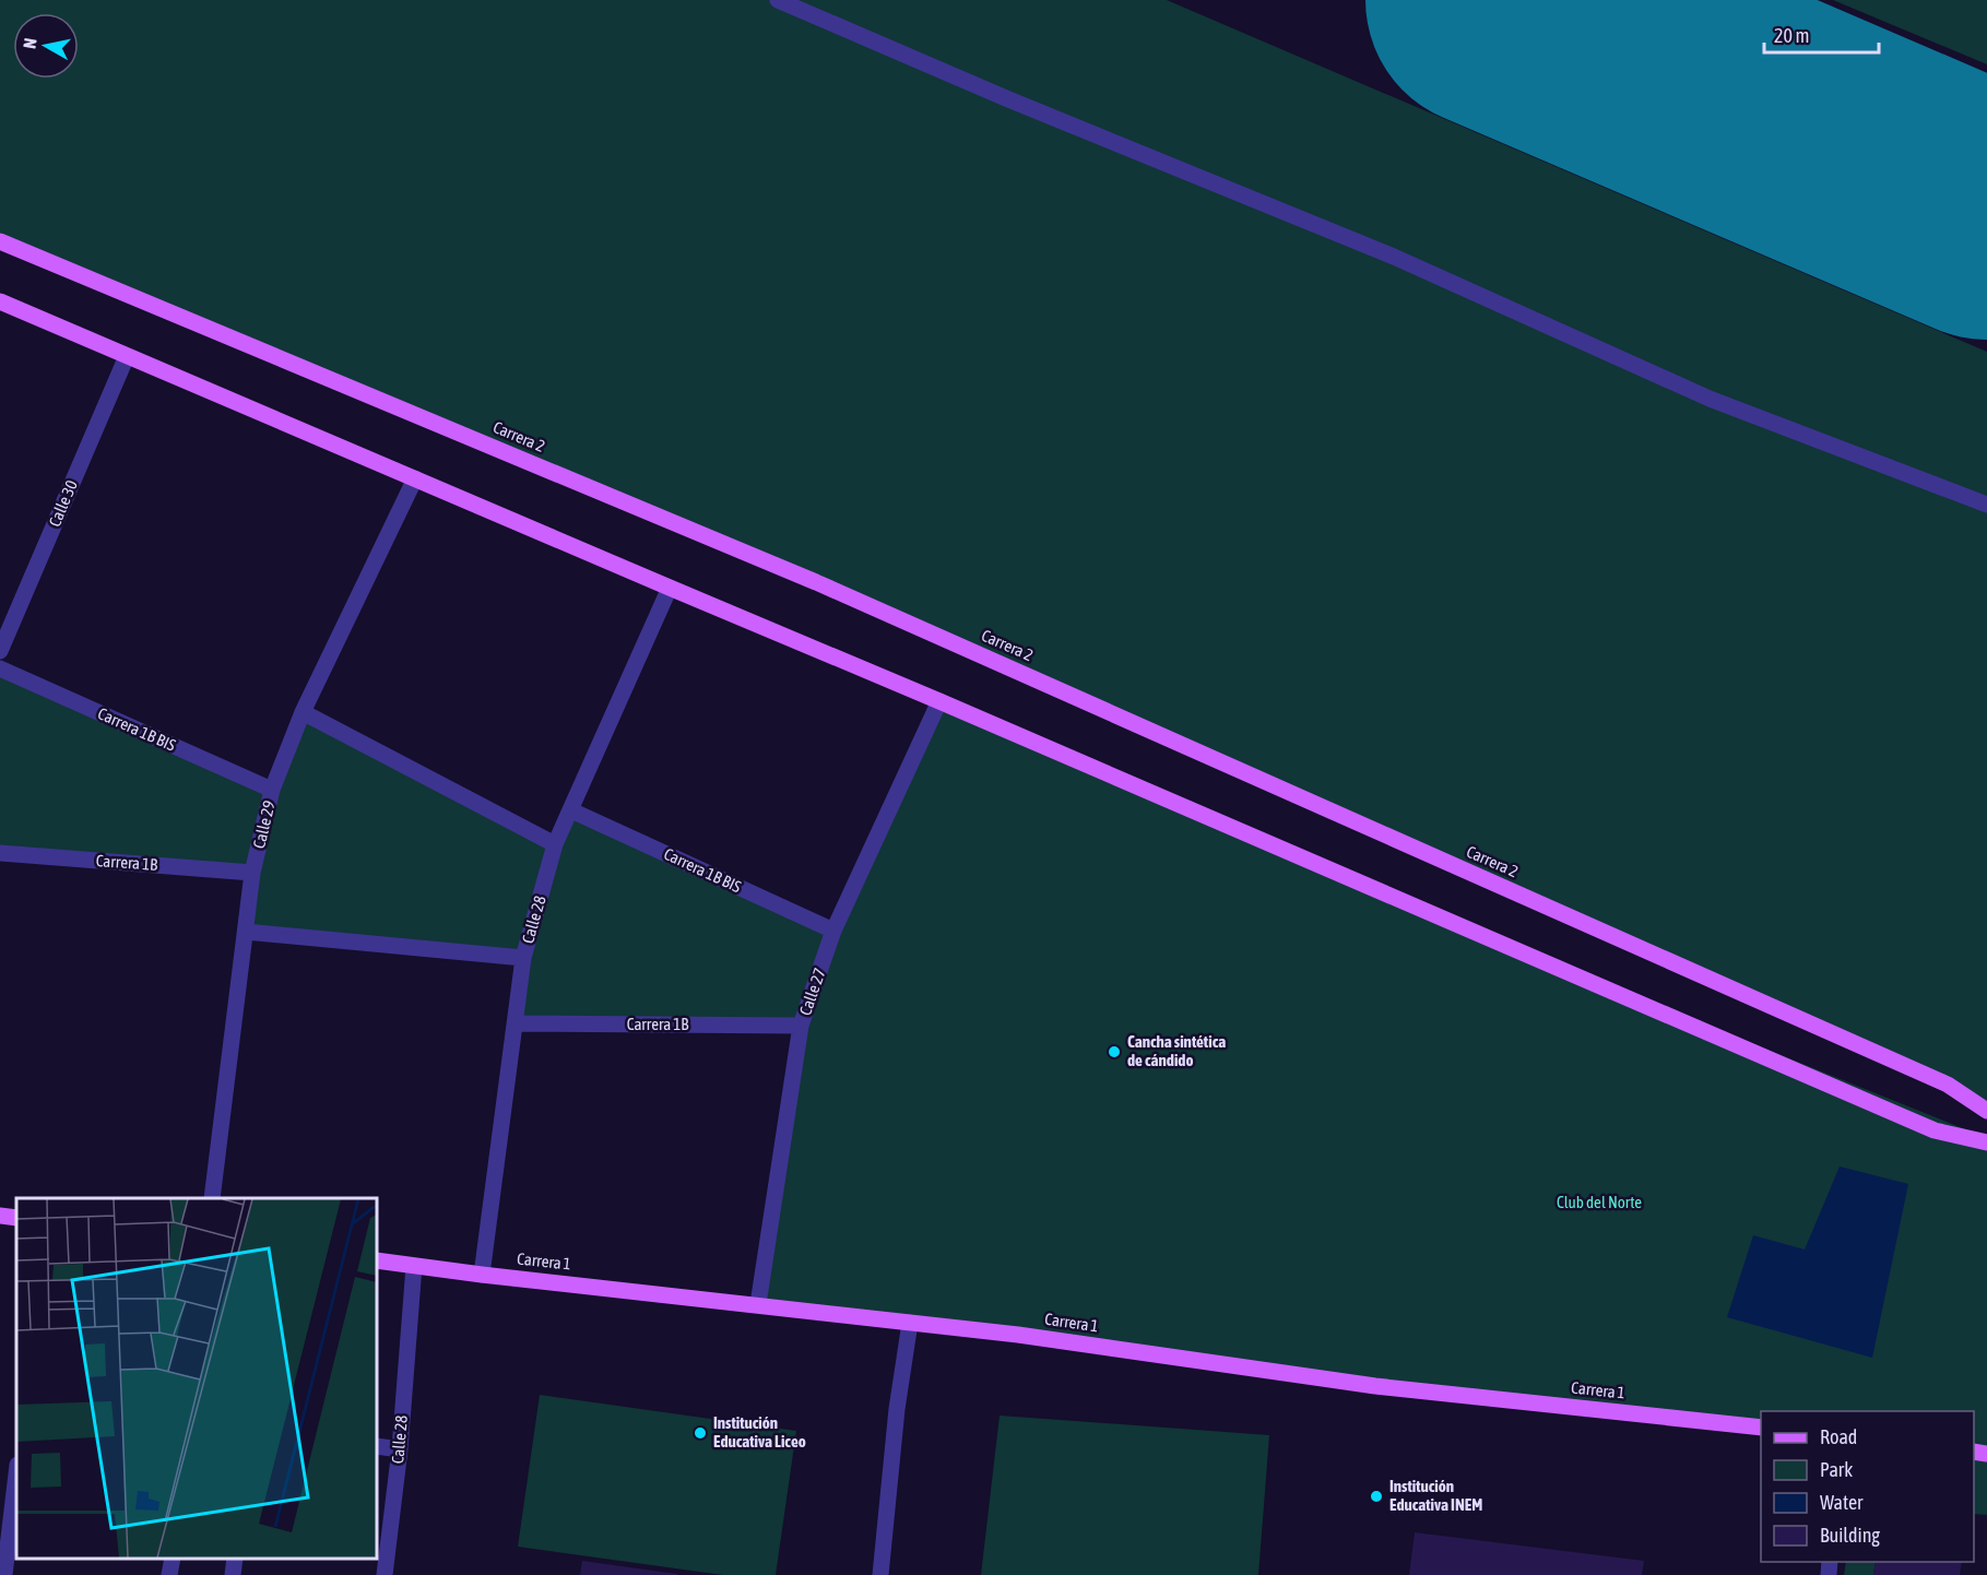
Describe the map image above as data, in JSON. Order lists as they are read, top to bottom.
{
  "streets": {
    "main road": ["Carrera 2", "Carrera 1"],
    "street": [
      "Calle 30",
      "Carrera 1B BIS",
      "Calle 29",
      "Carrera 1B",
      "Calle 28",
      "Calle 27"
    ]
  },
  "crossings": [
    ["Carrera 1B BIS", "Calle 29"],
    ["Carrera 1B BIS", "Calle 28"],
    ["Carrera 1B BIS", "Calle 27"],
    ["Calle 29", "Carrera 1B"],
    ["Carrera 1B", "Calle 28"],
    ["Carrera 1B", "Calle 27"],
    ["Calle 28", "Carrera 1"],
    ["Calle 27", "Carrera 1"]
  ],
  "parks": ["Club del Norte"],
  "places": ["Cancha sintética de cándido", "Institución Educativa Liceo", "Institución Educativa INEM"],
  "legend": [
    "Road",
    "Park",
    "Water",
    "Building"
  ],
  "scale_bar": "20 m",
  "north": "left"
}
